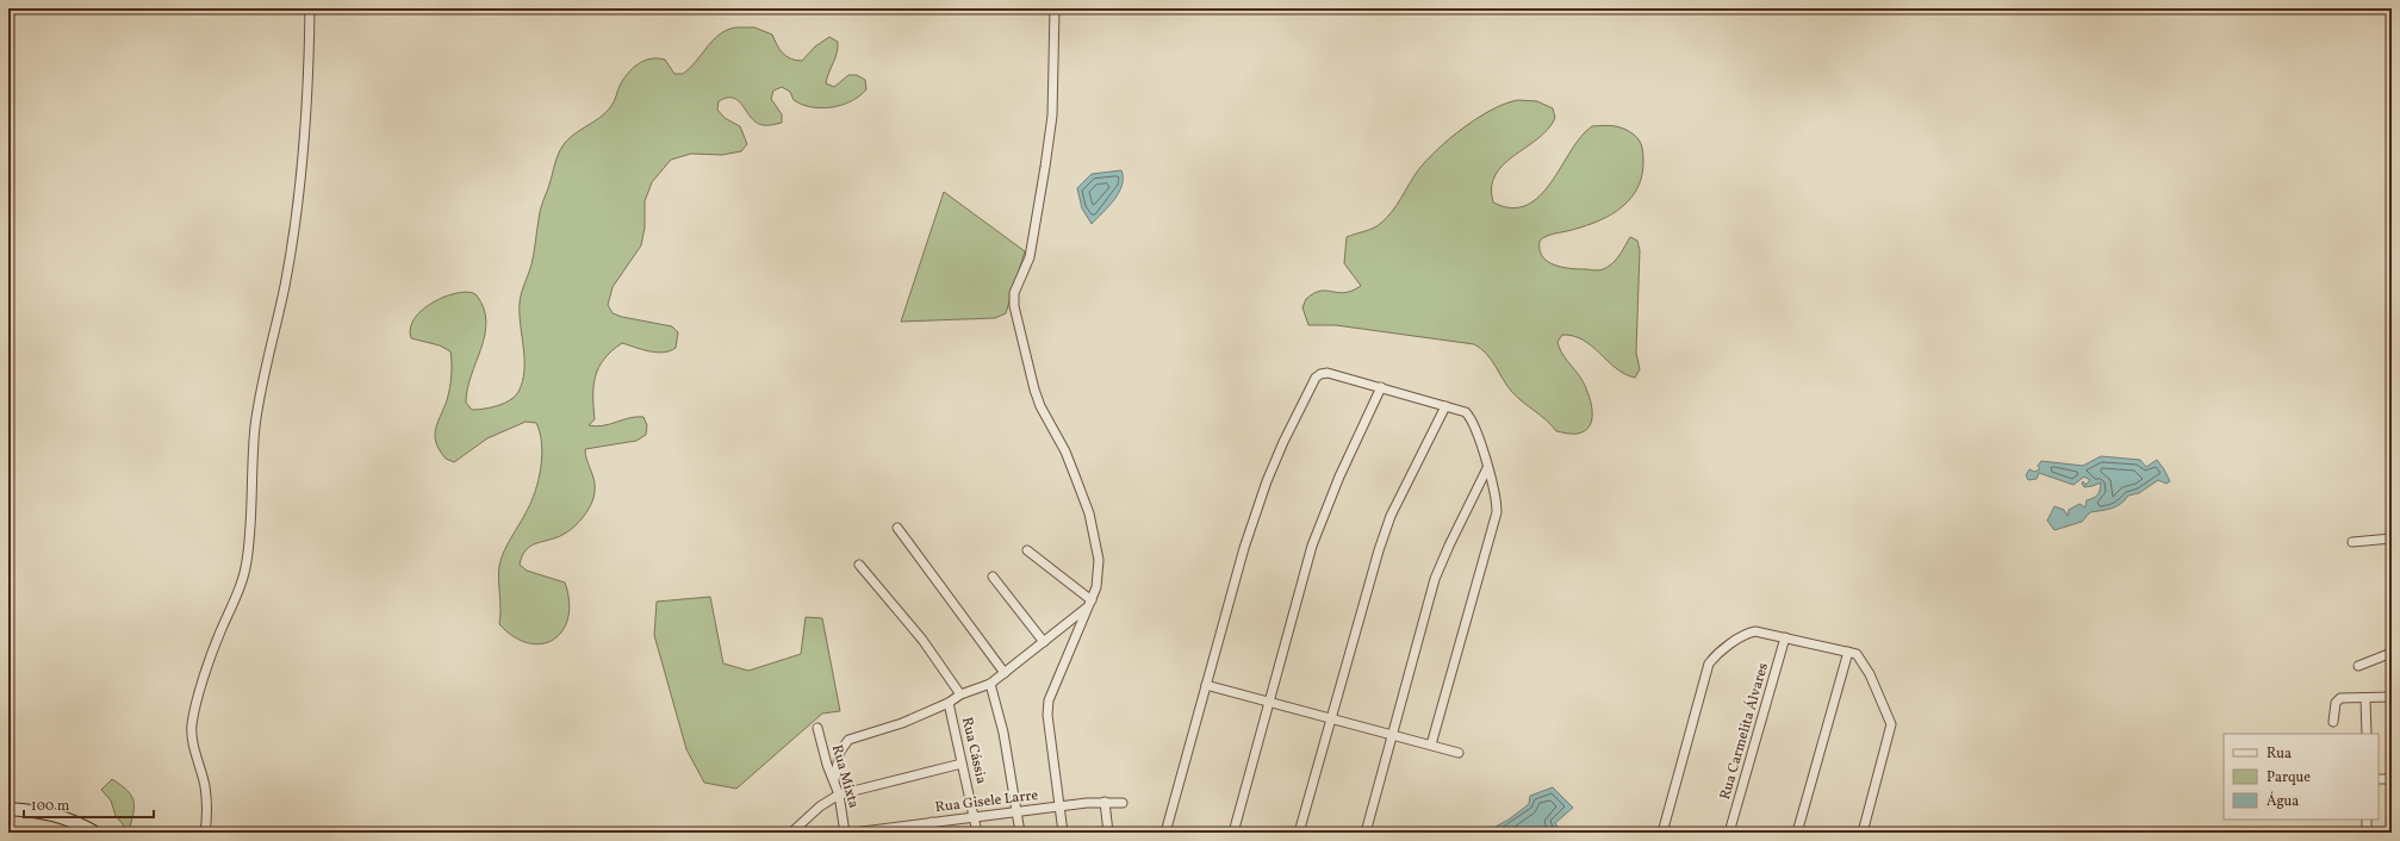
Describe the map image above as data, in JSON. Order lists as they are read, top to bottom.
{
  "streets": {
    "street": [
      "Rua Carmelita Álvares",
      "Rua Cássia",
      "Rua Mixta",
      "Rua Gisele Larre"
    ]
  },
  "crossings": [
    ["Rua Cássia", "Rua Gisele Larre"]
  ],
  "legend": ["Rua", "Parque", "Água"],
  "scale_bar": "100 m"
}
